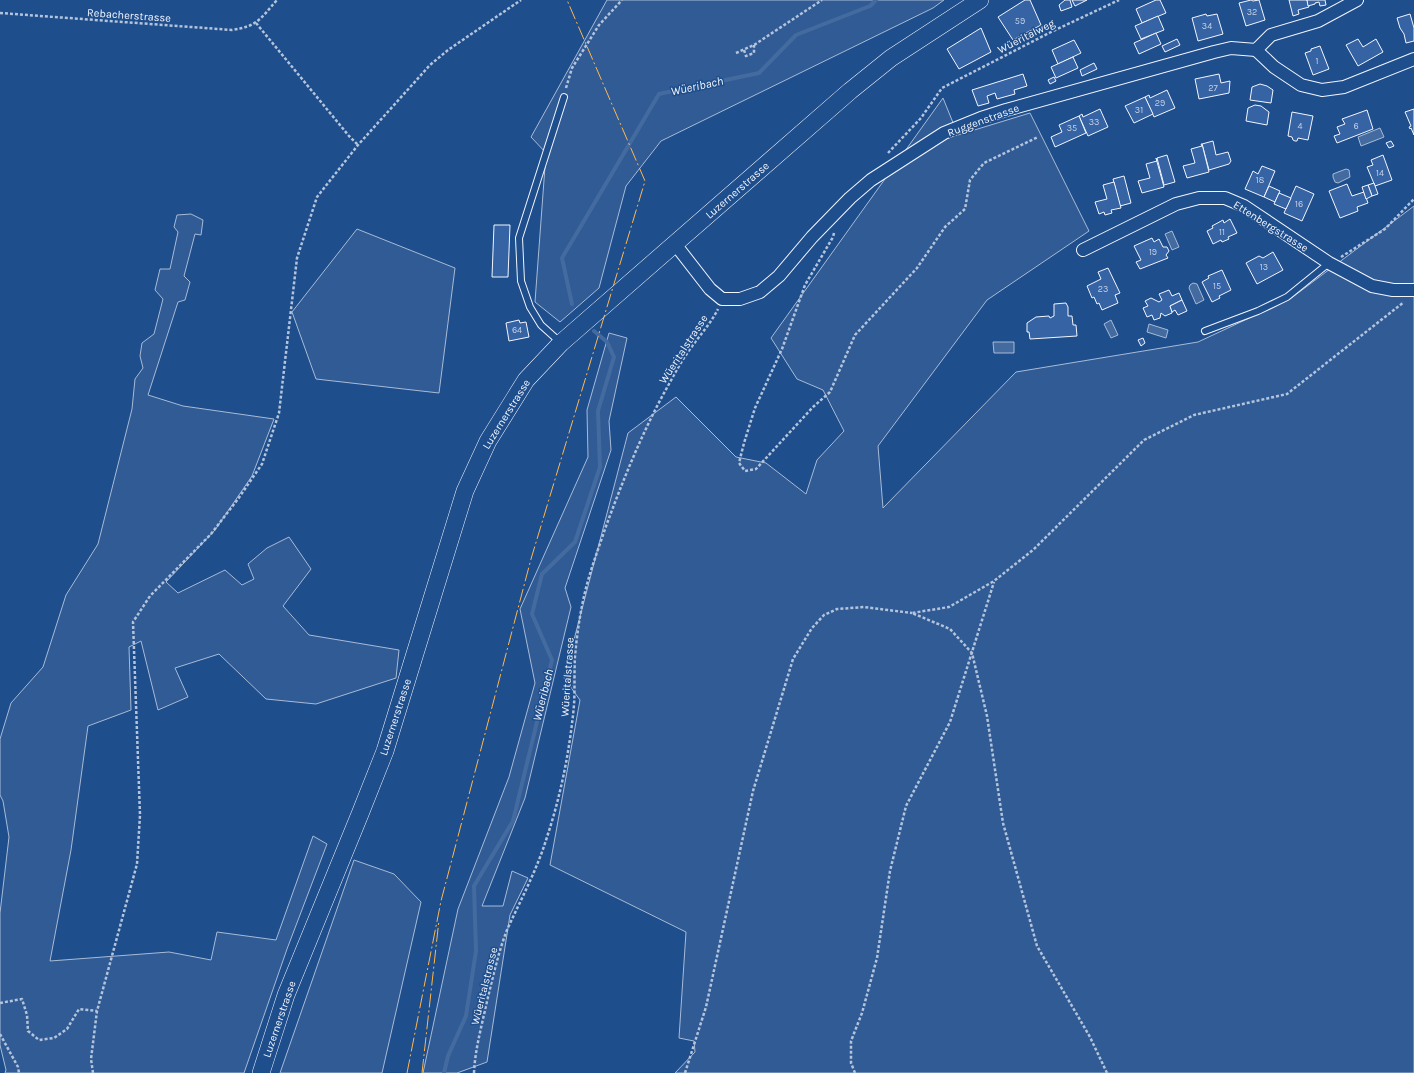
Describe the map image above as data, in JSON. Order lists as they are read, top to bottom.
{
  "streets": {
    "main road": ["Luzernerstrasse"],
    "street": ["Ruggenstrasse", "Ettenbergstrasse"],
    "path": ["Rebacherstrasse", "Wüeritalweg", "Wüeritalstrasse"]
  },
  "crossings": [
    ["Ruggenstrasse", "Wüeritalstrasse"]
  ],
  "water": ["Wüeribach"],
  "house_numbers": [
    "32",
    "59",
    "34",
    "1",
    "27",
    "29",
    "31",
    "33",
    "4",
    "6",
    "35",
    "14",
    "18",
    "16",
    "11",
    "19",
    "13",
    "15",
    "23",
    "64"
  ]
}
